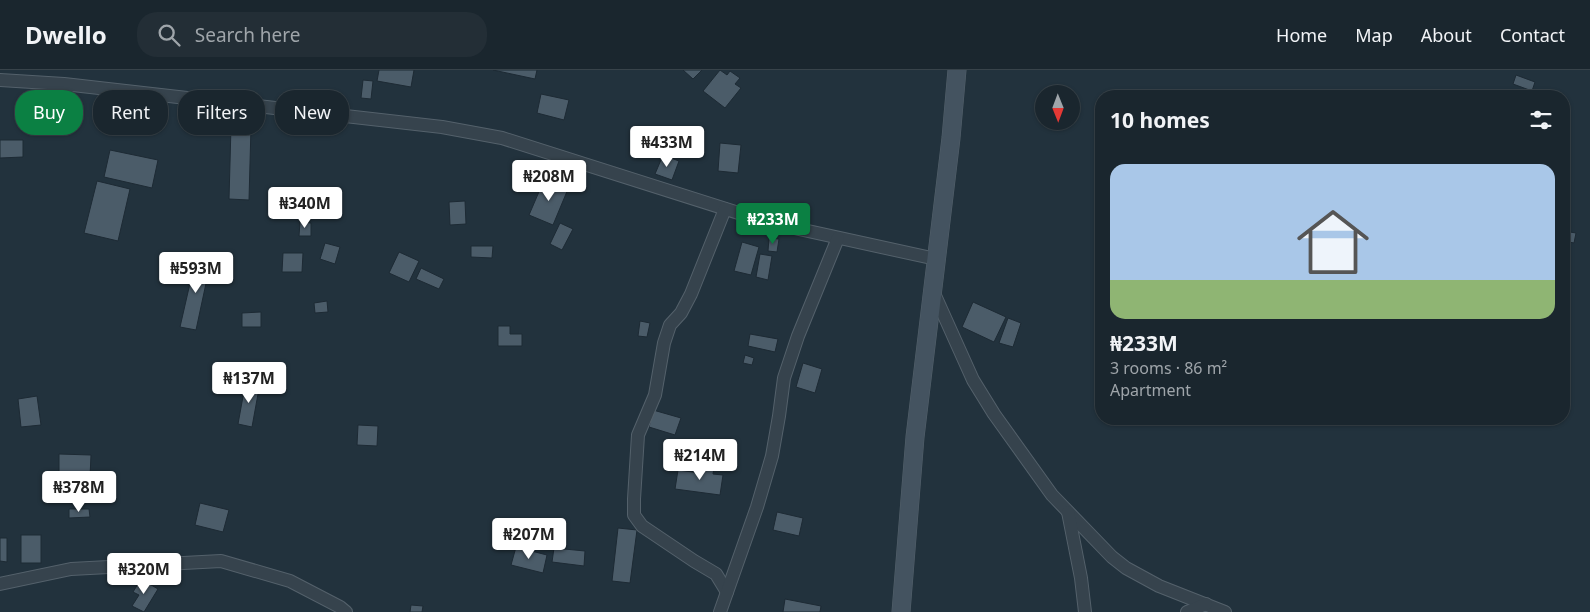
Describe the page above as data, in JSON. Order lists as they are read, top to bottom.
{
  "north": "bottom",
  "page": {
    "header": "Dwello",
    "search": "Search here",
    "nav": [
      "Home",
      "Map",
      "About",
      "Contact"
    ],
    "chip": [
      "Buy",
      "Rent",
      "Filters",
      "New"
    ],
    "heading": "10 homes",
    "price": [
      "₦433M",
      "₦208M",
      "₦340M",
      "₦233M",
      "₦593M",
      "₦137M",
      "₦214M",
      "₦378M",
      "₦207M",
      "₦320M"
    ],
    "list": [
      {
        "name": "₦233M",
        "note": "3 rooms · 86 m² · Apartment"
      }
    ]
  }
}
